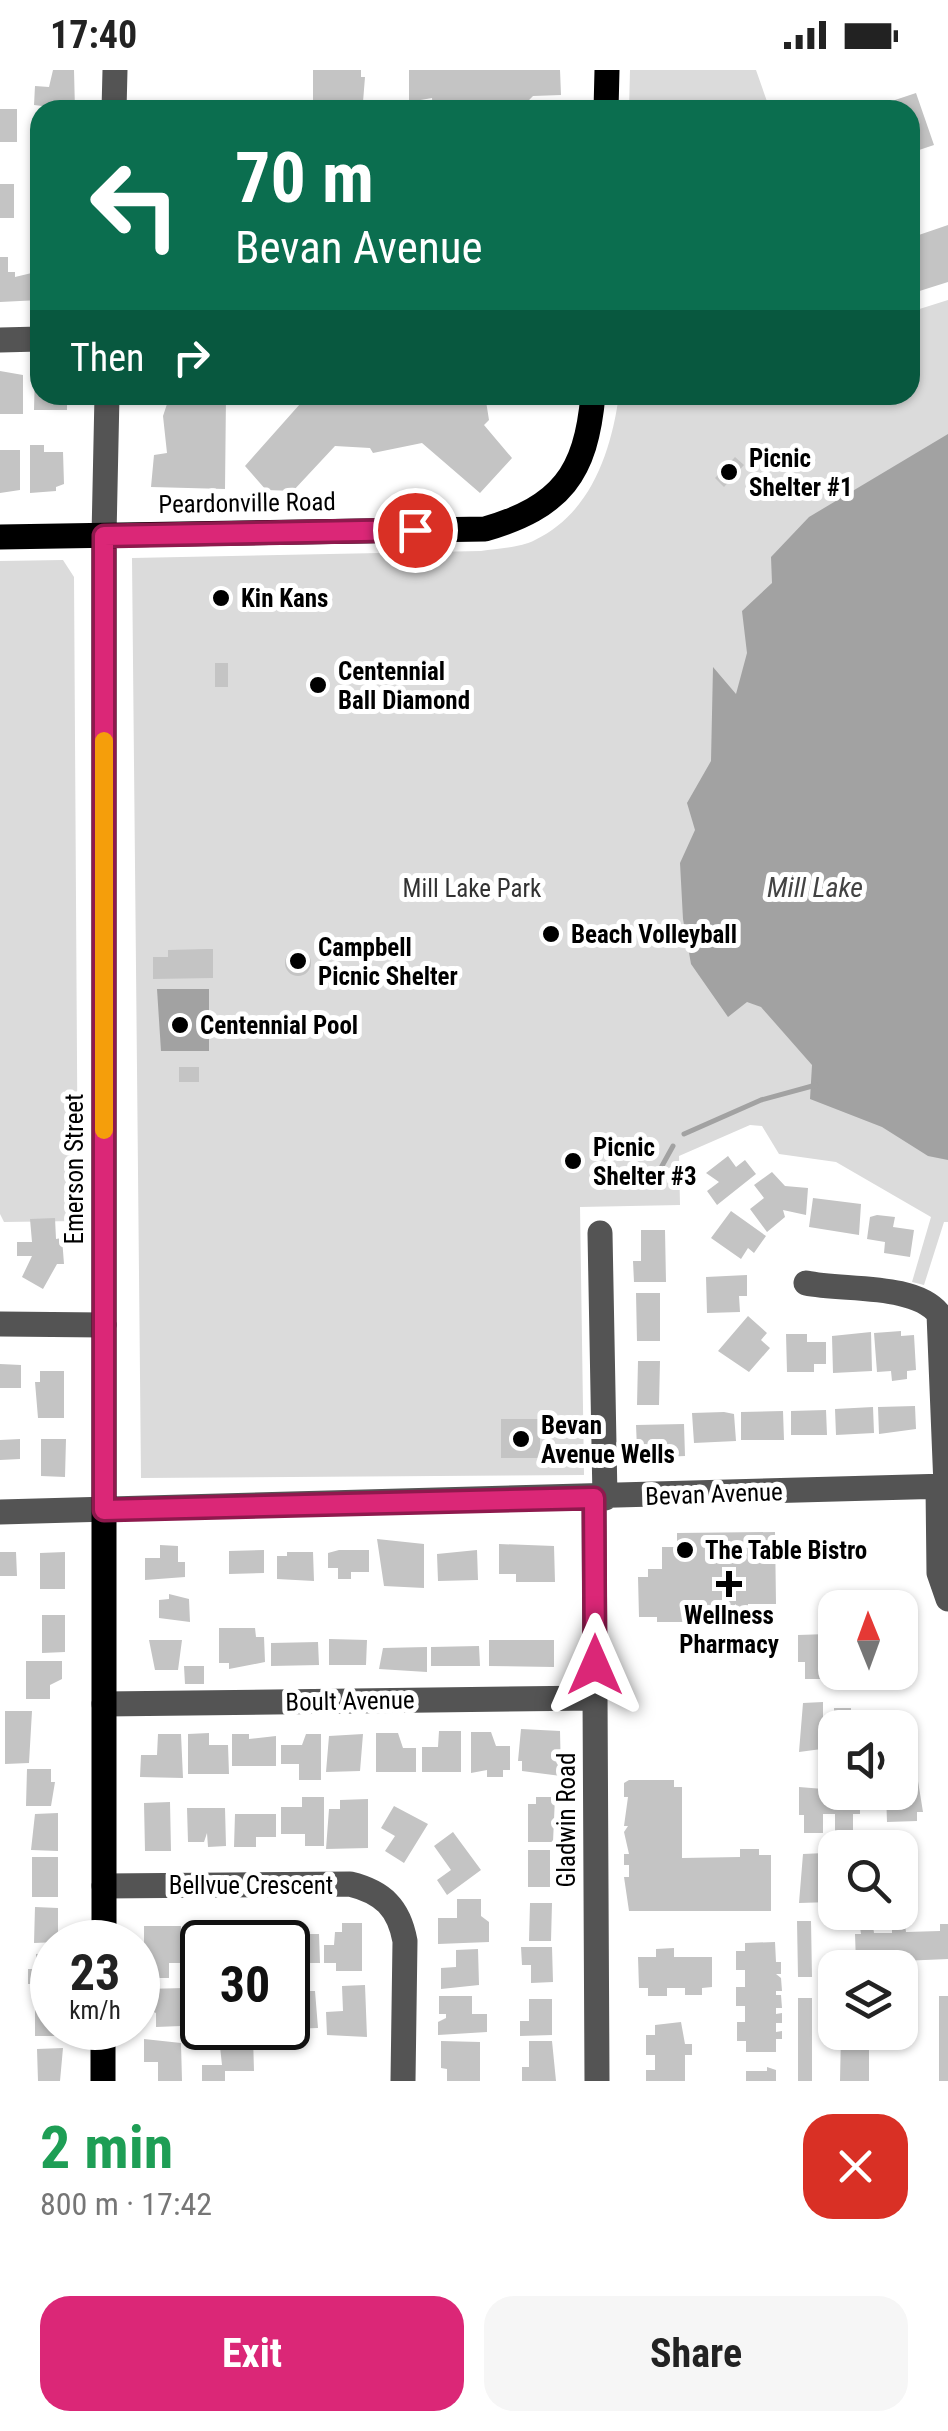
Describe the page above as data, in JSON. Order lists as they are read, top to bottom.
{
  "streets": {
    "main road": ["Peardonville Road", "Emerson Street"],
    "street": [
      "Bevan Avenue",
      "Boult Avenue",
      "Gladwin Road",
      "Bellvue Crescent"
    ]
  },
  "crossings": [
    ["Peardonville Road", "Emerson Street"],
    ["Emerson Street", "Bevan Avenue"],
    ["Emerson Street", "Boult Avenue"],
    ["Emerson Street", "Bellvue Crescent"],
    ["Bevan Avenue", "Gladwin Road"],
    ["Boult Avenue", "Gladwin Road"]
  ],
  "water": ["Mill Lake"],
  "parks": ["Mill Lake Park"],
  "places": {
    "other": [
      "Picnic Shelter #1",
      "Kin Kans",
      "Centennial Ball Diamond",
      "Beach Volleyball",
      "Campbell Picnic Shelter",
      "Centennial Pool",
      "Picnic Shelter #3",
      "Bevan Avenue Wells",
      "The Table Bistro"
    ],
    "health": ["Wellness Pharmacy"]
  },
  "north": "top",
  "page": {
    "status": "17:40",
    "turn": ["70 m", "Bevan Avenue"],
    "then": "Then",
    "speed": "23 km/h",
    "limit": "30",
    "heading": ["2 min", "800 m · 17:42"],
    "buttons": ["Exit", "Share"]
  }
}
